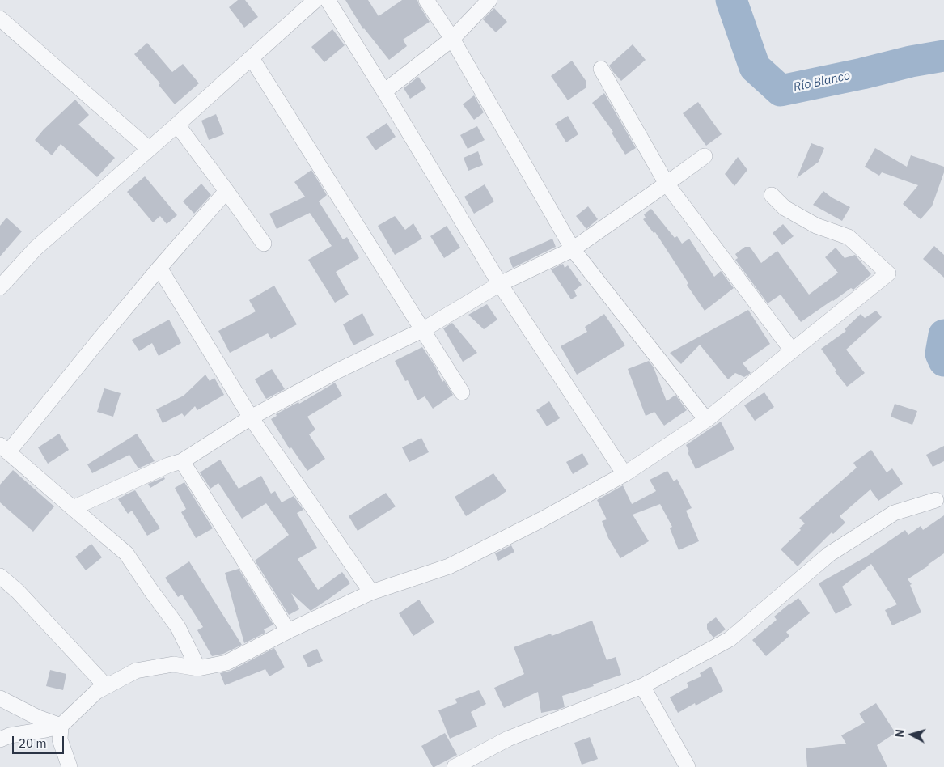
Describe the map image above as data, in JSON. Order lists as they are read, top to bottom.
{
  "water": ["Río Blanco"],
  "scale_bar": "20 m",
  "north": "left"
}
